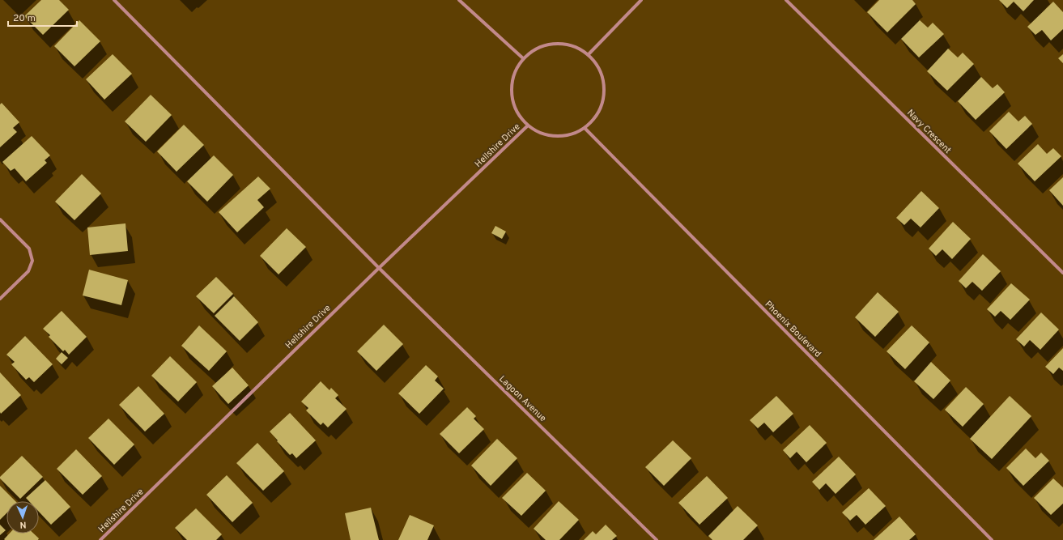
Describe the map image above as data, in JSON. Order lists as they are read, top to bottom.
{
  "streets": {
    "street": [
      "Navy Crescent",
      "Hellshire Drive",
      "Phoenix Boulevard",
      "Lagoon Avenue"
    ]
  },
  "crossings": [
    ["Hellshire Drive", "Phoenix Boulevard"],
    ["Hellshire Drive", "Lagoon Avenue"]
  ],
  "scale_bar": "20 m",
  "north": "bottom"
}
